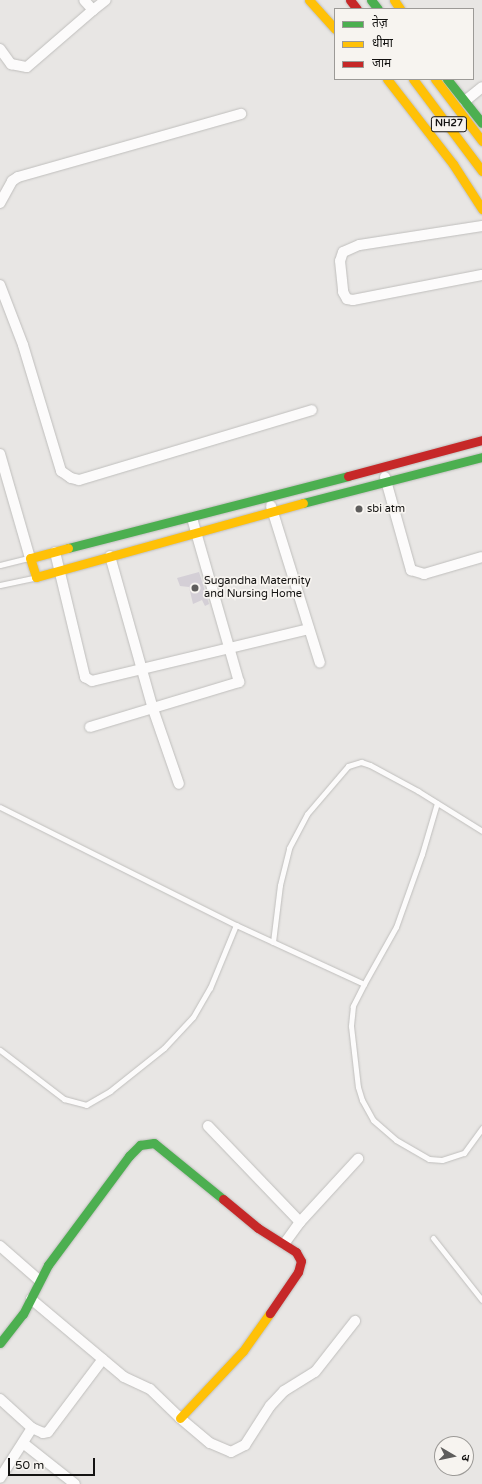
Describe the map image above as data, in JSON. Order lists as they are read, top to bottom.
{
  "streets": {
    "main road": ["NH27"]
  },
  "places": ["sbi atm", "Sugandha Maternity and Nursing Home"],
  "legend": ["तेज़", "धीमा", "जाम"],
  "scale_bar": "50 m",
  "north": "right"
}
